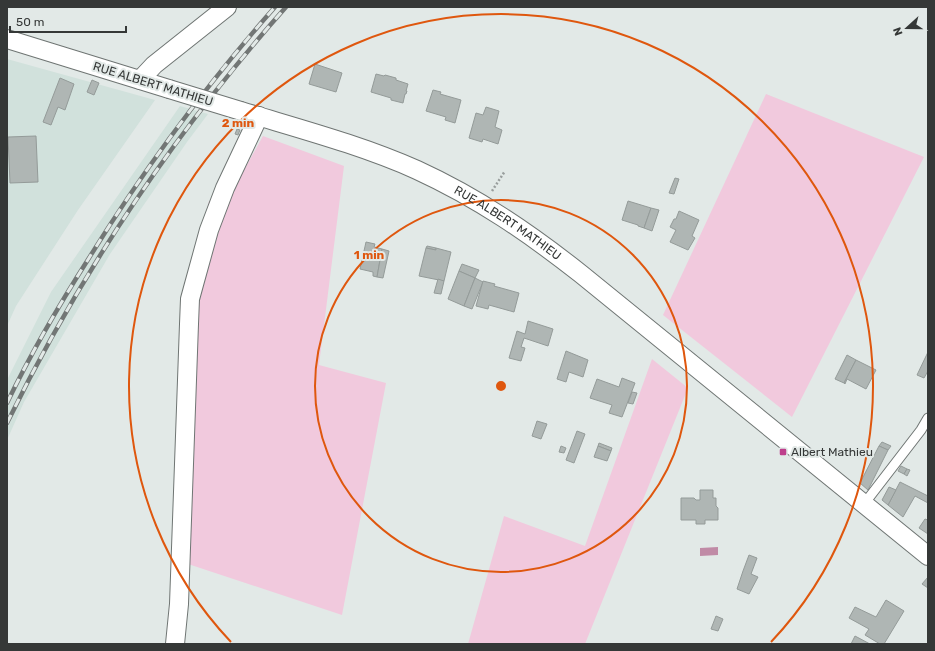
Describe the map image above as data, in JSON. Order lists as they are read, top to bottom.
{
  "streets": {
    "street": ["RUE ALBERT MATHIEU"]
  },
  "places": {
    "transit": ["Albert Mathieu"]
  },
  "scale_bar": "50 m",
  "north": "left",
  "rings": ["2 min", "1 min"]
}
